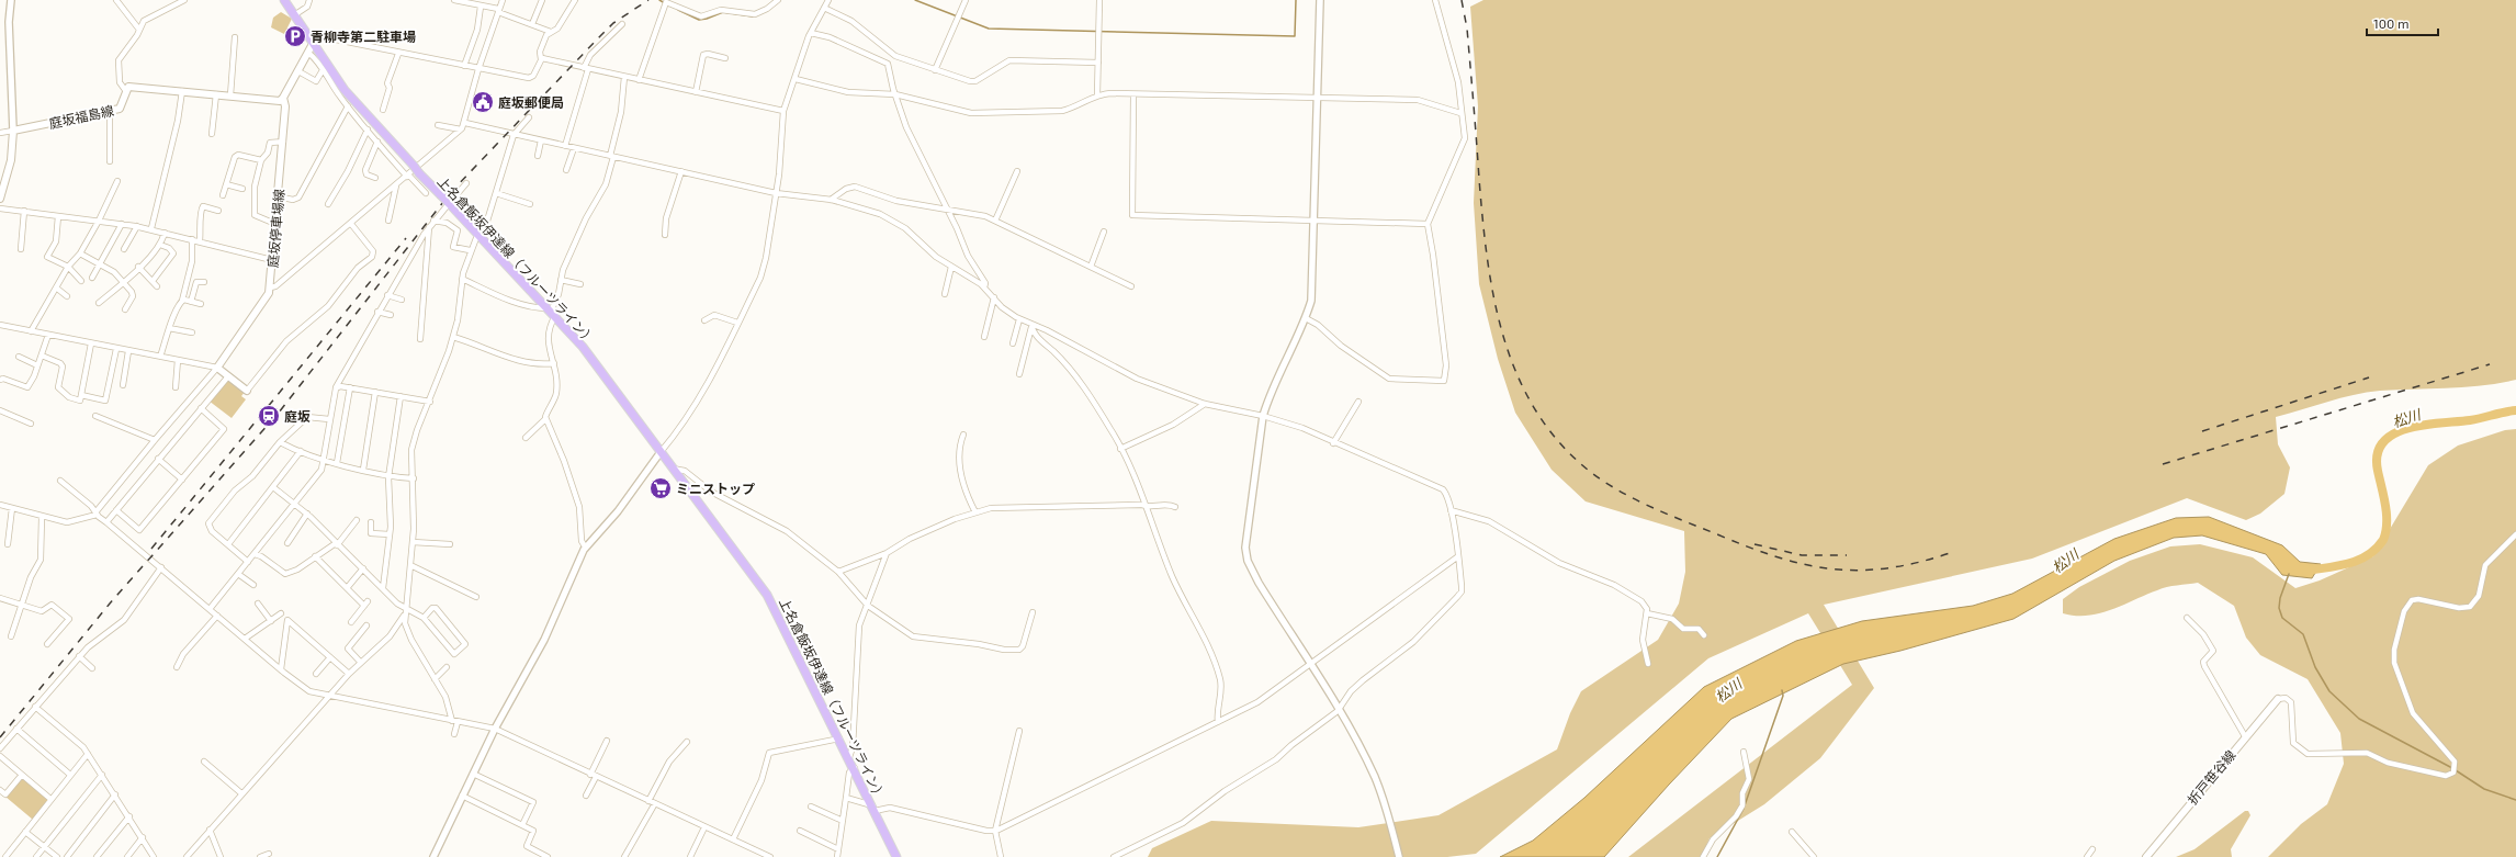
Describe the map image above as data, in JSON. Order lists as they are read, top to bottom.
{
  "streets": {
    "main road": [
      "庭坂福島線",
      "庭坂停車場線",
      "上名倉飯坂伊達線（フルーツライン）",
      "折戸笹谷線"
    ]
  },
  "crossings": [
    ["庭坂福島線", "庭坂停車場線"]
  ],
  "water": ["松川"],
  "places": {
    "parking": ["青柳寺第二駐車場"],
    "public building": ["庭坂郵便局"],
    "station": ["庭坂"],
    "supermarket": ["ミニストップ"]
  },
  "scale_bar": "100 m"
}
